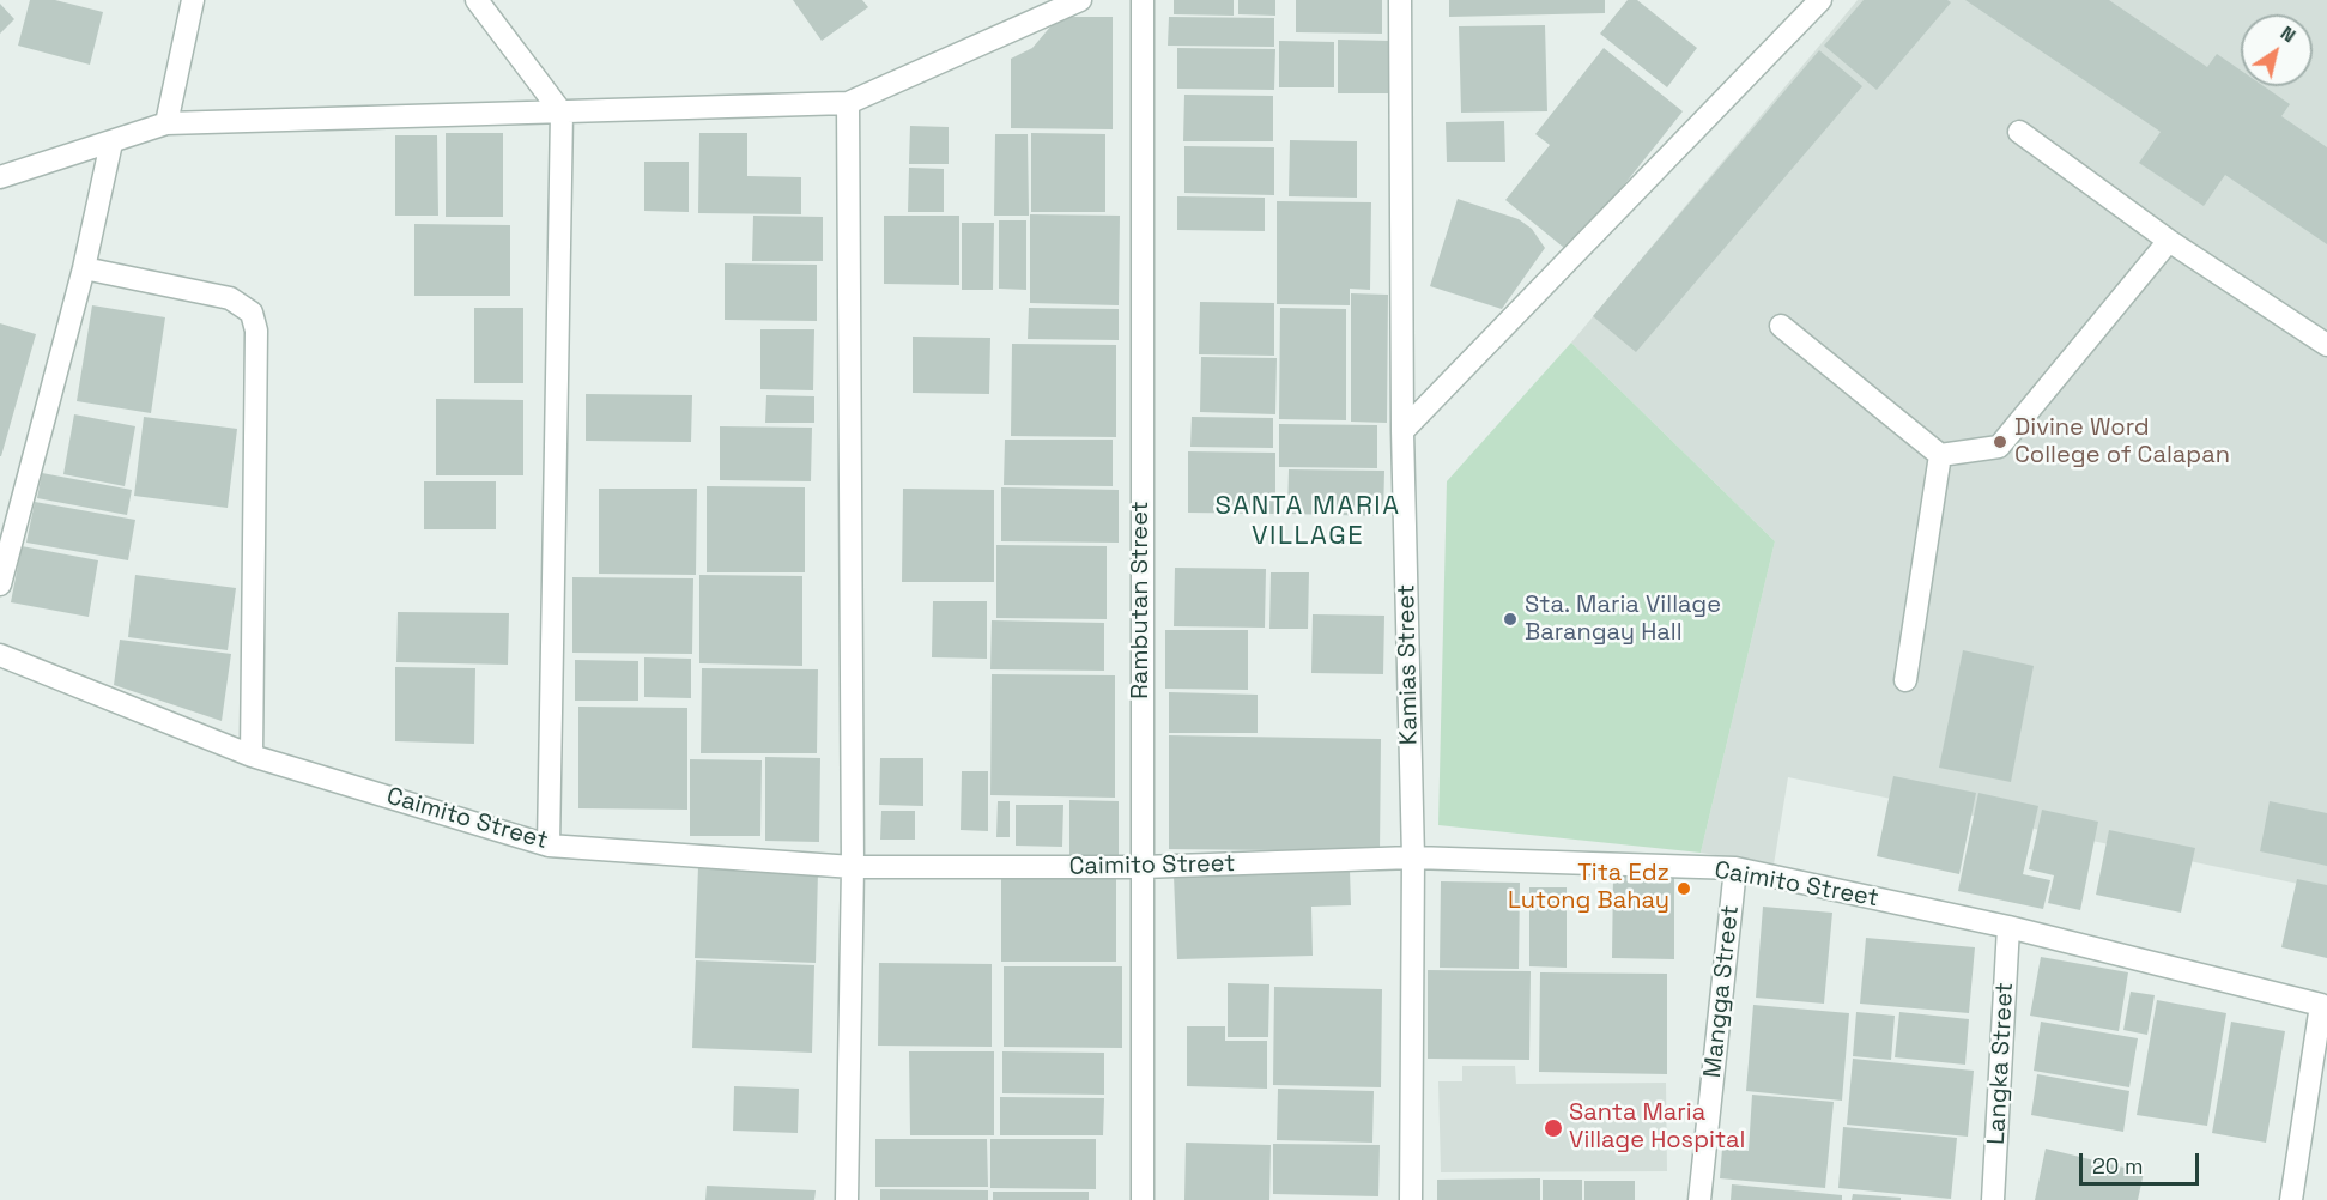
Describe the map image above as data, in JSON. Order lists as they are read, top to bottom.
{
  "streets": {
    "street": [
      "Rambutan Street",
      "Kamias Street",
      "Caimito Street",
      "Mangga Street",
      "Langka Street"
    ]
  },
  "crossings": [
    ["Rambutan Street", "Caimito Street"],
    ["Kamias Street", "Caimito Street"],
    ["Caimito Street", "Mangga Street"],
    ["Caimito Street", "Langka Street"]
  ],
  "districts": ["SANTA MARIA VILLAGE"],
  "places": [
    "Divine Word College of Calapan",
    "Sta. Maria Village Barangay Hall",
    "Tita Edz Lutong Bahay",
    "Santa Maria Village Hospital"
  ],
  "scale_bar": "20 m",
  "north": "top right"
}
